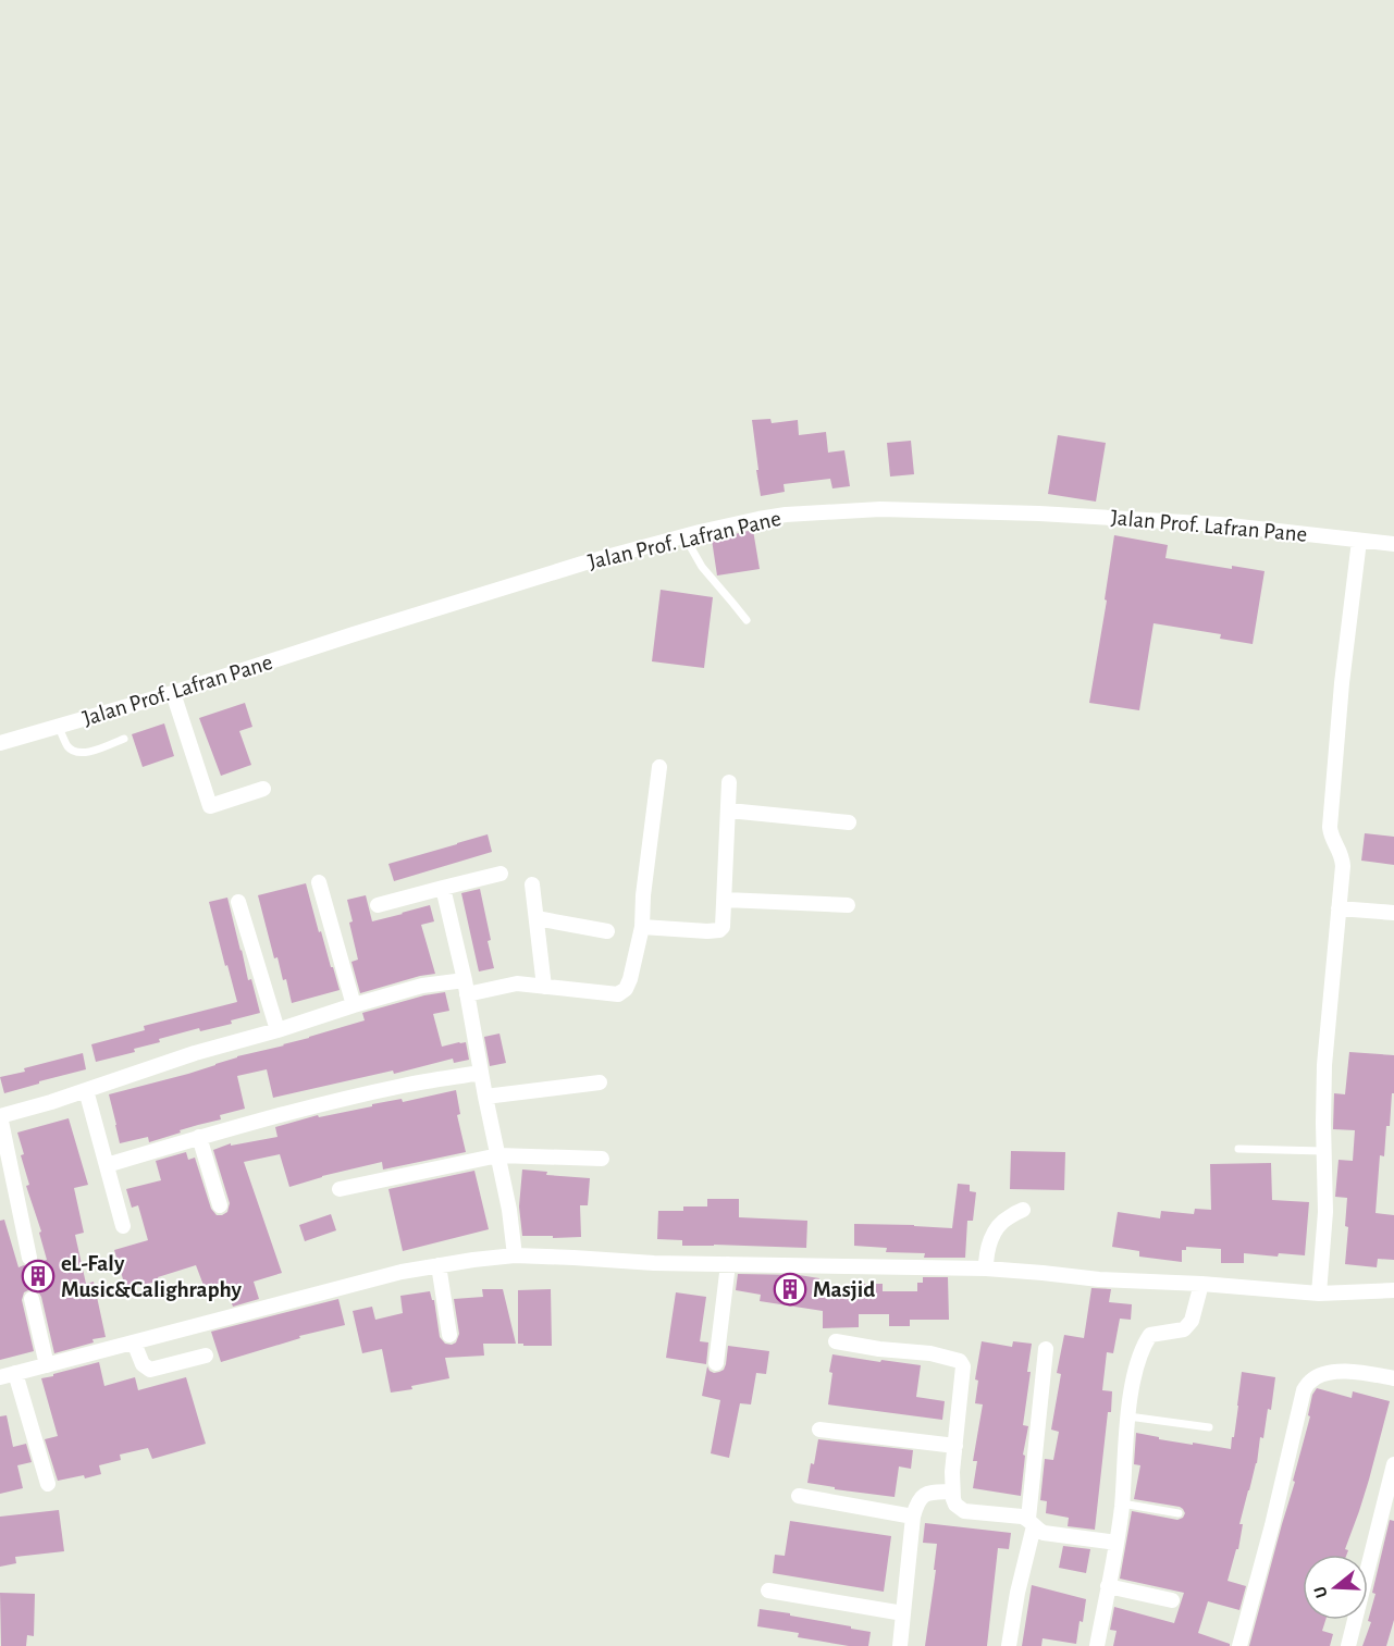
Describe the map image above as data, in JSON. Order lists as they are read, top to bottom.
{
  "streets": {
    "street": ["Jalan Prof. Lafran Pane"]
  },
  "places": {
    "building": ["eL-Faly Music&Calighraphy", "Masjid"]
  },
  "north": "left"
}
